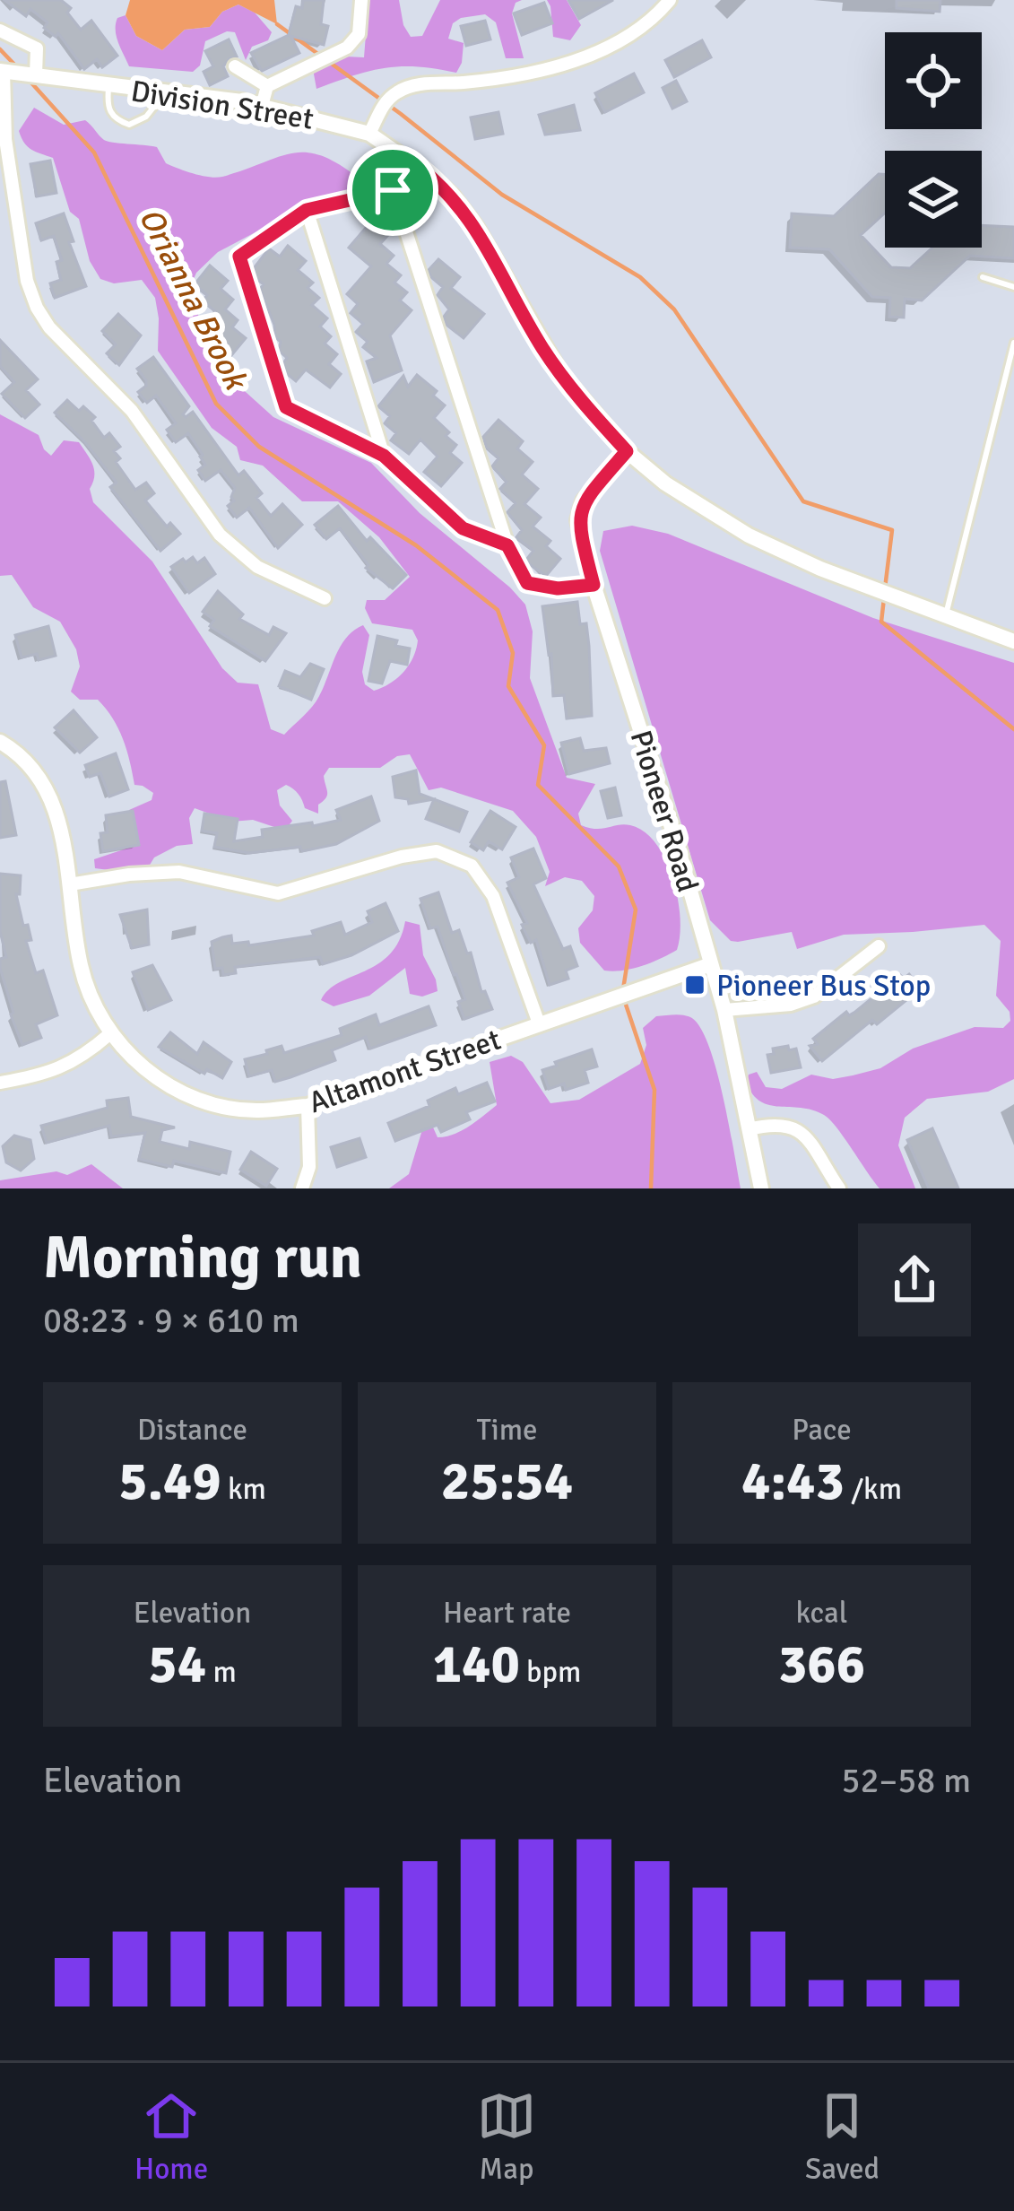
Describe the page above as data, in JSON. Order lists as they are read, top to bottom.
{
  "streets": {
    "street": ["Division Street", "Pioneer Road", "Altamont Street"]
  },
  "crossings": [
    ["Division Street", "Pioneer Road"],
    ["Pioneer Road", "Altamont Street"]
  ],
  "water": ["Orianna Brook"],
  "places": {
    "transit": ["Pioneer Bus Stop"]
  },
  "page": {
    "heading": ["Morning run", "08:23 · 9 × 610 m"],
    "stats": [
      ["Distance", "5.49 km"],
      ["Time", "25:54"],
      ["Pace", "4:43 /km"],
      ["Elevation", "54 m"],
      ["Heart rate", "140 bpm"],
      ["kcal", "366"]
    ],
    "chart": ["Elevation", "52–58 m"],
    "tabs": ["Home", "Map", "Saved"]
  }
}
